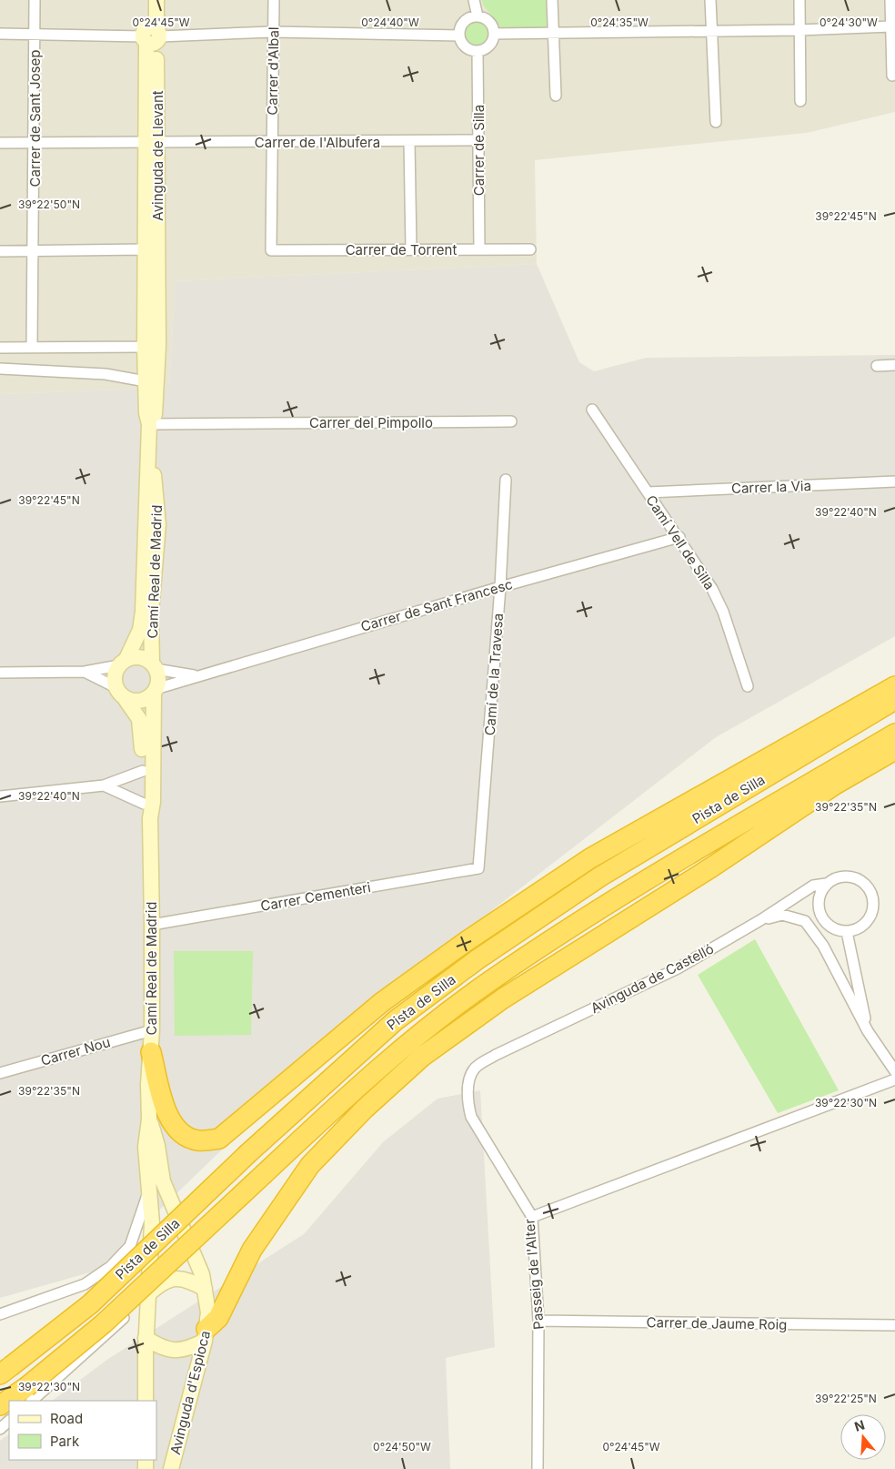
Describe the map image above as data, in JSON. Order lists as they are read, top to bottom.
{
  "streets": {
    "highway": ["Pista de Silla"],
    "street": [
      "Carrer d'Albal",
      "Carrer de Sant Josep",
      "Carrer de l'Albufera",
      "Carrer de Silla",
      "Avinguda de Llevant",
      "Carrer de Torrent",
      "Carrer del Pimpollo",
      "Carrer la Via",
      "Camí Vell de Silla",
      "Camí Real de Madrid",
      "Carrer de Sant Francesc",
      "Camí de la Travesa",
      "Carrer Cementeri",
      "Avinguda de Castelló",
      "Carrer Nou",
      "Passeig de l'Alter",
      "Carrer de Jaume Roig",
      "Avinguda d'Espioca"
    ]
  },
  "crossings": [
    ["Carrer d'Albal", "Carrer de l'Albufera"],
    ["Carrer d'Albal", "Carrer de Torrent"],
    ["Carrer de Sant Josep", "Carrer de l'Albufera"],
    ["Carrer de l'Albufera", "Carrer de Silla"],
    ["Carrer de l'Albufera", "Avinguda de Llevant"],
    ["Carrer de Silla", "Carrer de Torrent"],
    ["Avinguda de Llevant", "Camí Real de Madrid"],
    ["Carrer del Pimpollo", "Camí Real de Madrid"],
    ["Carrer la Via", "Camí Vell de Silla"],
    ["Camí Vell de Silla", "Carrer de Sant Francesc"],
    ["Camí Real de Madrid", "Carrer de Sant Francesc"],
    ["Camí Real de Madrid", "Carrer Cementeri"],
    ["Camí Real de Madrid", "Carrer Nou"],
    ["Camí Real de Madrid", "Avinguda d'Espioca"],
    ["Carrer de Sant Francesc", "Camí de la Travesa"],
    ["Camí de la Travesa", "Carrer Cementeri"],
    ["Avinguda de Castelló", "Passeig de l'Alter"],
    ["Passeig de l'Alter", "Carrer de Jaume Roig"]
  ],
  "legend": ["Road", "Park"],
  "north": "top",
  "coordinates": [
    "0°24'45\"W",
    "0°24'40\"W",
    "0°24'35\"W",
    "0°24'30\"W",
    "39°22'50\"N",
    "39°22'45\"N",
    "39°22'40\"N",
    "39°22'35\"N",
    "39°22'30\"N",
    "39°22'25\"N",
    "0°24'50\"W"
  ]
}
